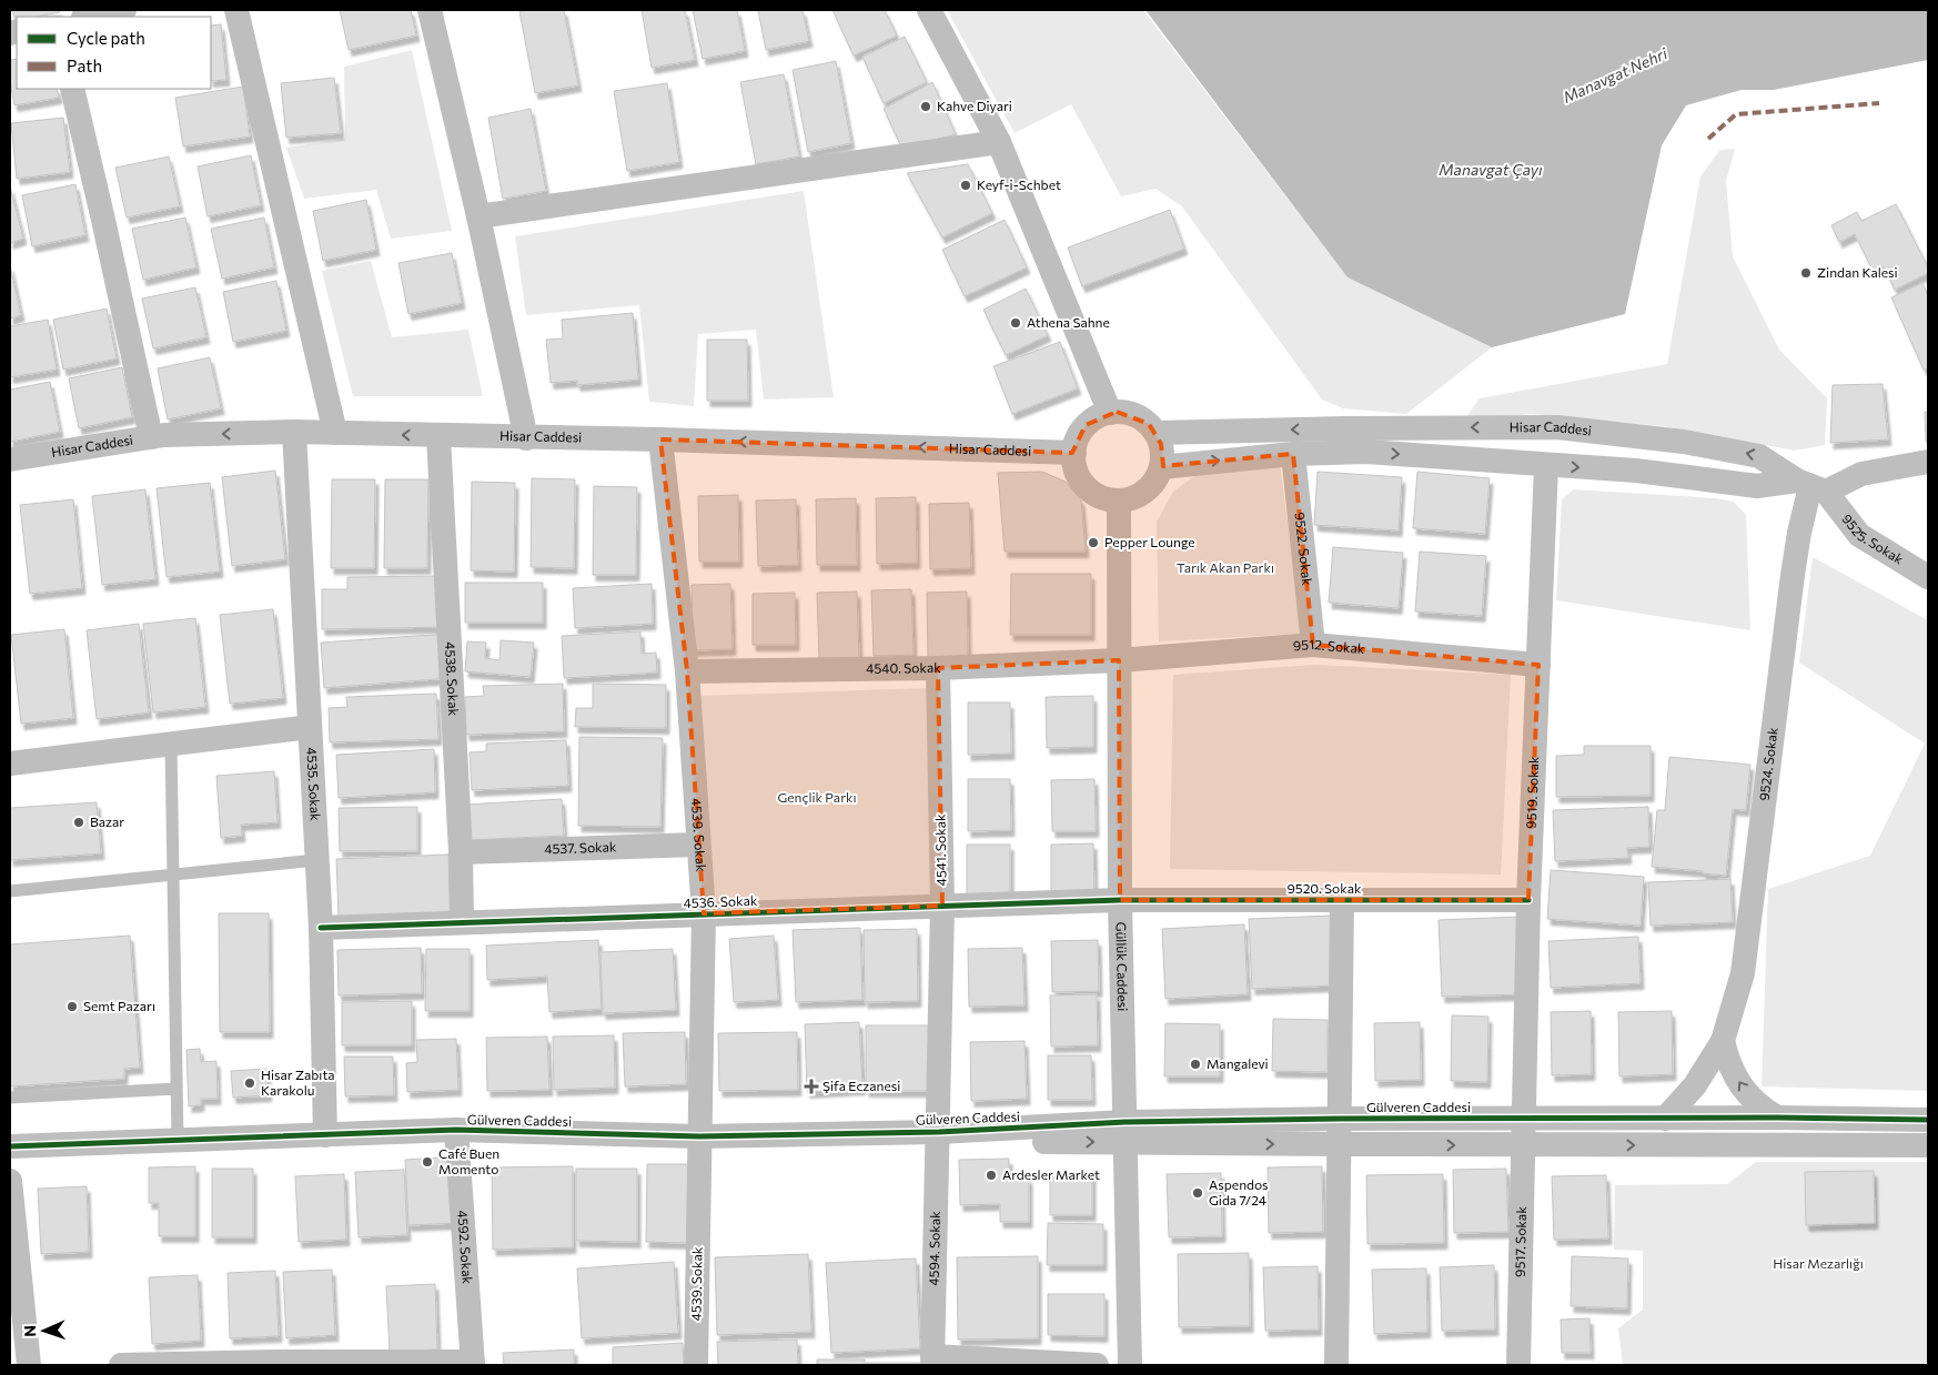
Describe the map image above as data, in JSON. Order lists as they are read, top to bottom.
{
  "streets": {
    "street": [
      "Hisar Caddesi",
      "9525. Sokak",
      "9522. Sokak",
      "9512. Sokak",
      "4540. Sokak",
      "4538. Sokak",
      "9524. Sokak",
      "4535. Sokak",
      "9519. Sokak",
      "4539. Sokak",
      "4537. Sokak",
      "4541. Sokak",
      "9520. Sokak",
      "4536. Sokak",
      "Güllük Caddesi",
      "Gülveren Caddesi",
      "9517. Sokak",
      "4592. Sokak",
      "4594. Sokak"
    ]
  },
  "crossings": [
    ["Hisar Caddesi", "9525. Sokak"],
    ["Hisar Caddesi", "4538. Sokak"],
    ["Hisar Caddesi", "9524. Sokak"],
    ["Hisar Caddesi", "4535. Sokak"],
    ["Hisar Caddesi", "4539. Sokak"],
    ["Hisar Caddesi", "Güllük Caddesi"],
    ["9525. Sokak", "9524. Sokak"],
    ["9522. Sokak", "9512. Sokak"],
    ["9512. Sokak", "4540. Sokak"],
    ["9512. Sokak", "9519. Sokak"],
    ["9512. Sokak", "Güllük Caddesi"],
    ["4540. Sokak", "4539. Sokak"],
    ["4540. Sokak", "4541. Sokak"],
    ["4540. Sokak", "Güllük Caddesi"],
    ["4538. Sokak", "4537. Sokak"],
    ["4538. Sokak", "4536. Sokak"],
    ["9524. Sokak", "Gülveren Caddesi"],
    ["4535. Sokak", "4536. Sokak"],
    ["4535. Sokak", "Gülveren Caddesi"],
    ["9519. Sokak", "9520. Sokak"],
    ["9519. Sokak", "Gülveren Caddesi"],
    ["9519. Sokak", "9517. Sokak"],
    ["4539. Sokak", "4537. Sokak"],
    ["4539. Sokak", "4536. Sokak"],
    ["4539. Sokak", "Gülveren Caddesi"],
    ["4541. Sokak", "4536. Sokak"],
    ["4541. Sokak", "Gülveren Caddesi"],
    ["4541. Sokak", "4594. Sokak"],
    ["9520. Sokak", "4536. Sokak"],
    ["9520. Sokak", "Güllük Caddesi"],
    ["4536. Sokak", "Güllük Caddesi"],
    ["Güllük Caddesi", "Gülveren Caddesi"],
    ["Gülveren Caddesi", "9517. Sokak"],
    ["Gülveren Caddesi", "4592. Sokak"],
    ["Gülveren Caddesi", "4594. Sokak"]
  ],
  "water": ["Manavgat Nehri", "Manavgat Çayı"],
  "parks": ["Tarık Akan Parkı", "Gençlik Parkı", "Hisar Mezarlığı"],
  "places": {
    "other": [
      "Kahve Diyari",
      "Keyf-i-Schbet",
      "Zindan Kalesi",
      "Athena Sahne",
      "Pepper Lounge",
      "Bazar",
      "Semt Pazarı",
      "Mangalevi",
      "Hisar Zabıta Karakolu",
      "Café Buen Momento",
      "Ardesler Market",
      "Aspendos Gida 7/24"
    ],
    "health": ["Şifa Eczanesi"]
  },
  "legend": ["Cycle path", "Path"],
  "north": "left"
}
